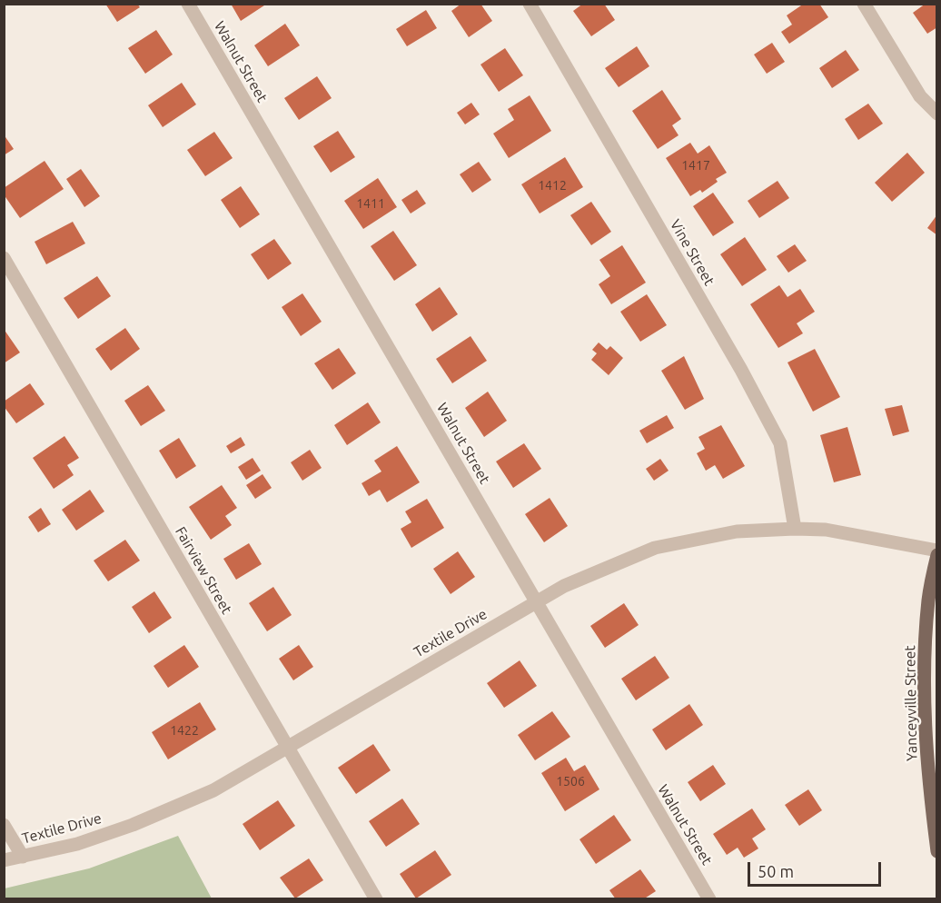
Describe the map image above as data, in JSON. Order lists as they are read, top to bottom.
{
  "streets": {
    "main road": ["Yanceyville Street"],
    "street": [
      "Walnut Street",
      "Vine Street",
      "Fairview Street",
      "Textile Drive"
    ]
  },
  "crossings": [
    ["Walnut Street", "Textile Drive"],
    ["Vine Street", "Textile Drive"],
    ["Fairview Street", "Textile Drive"]
  ],
  "house_numbers": [
    "1417",
    "1412",
    "1411",
    "1422",
    "1506"
  ],
  "scale_bar": "50 m"
}
